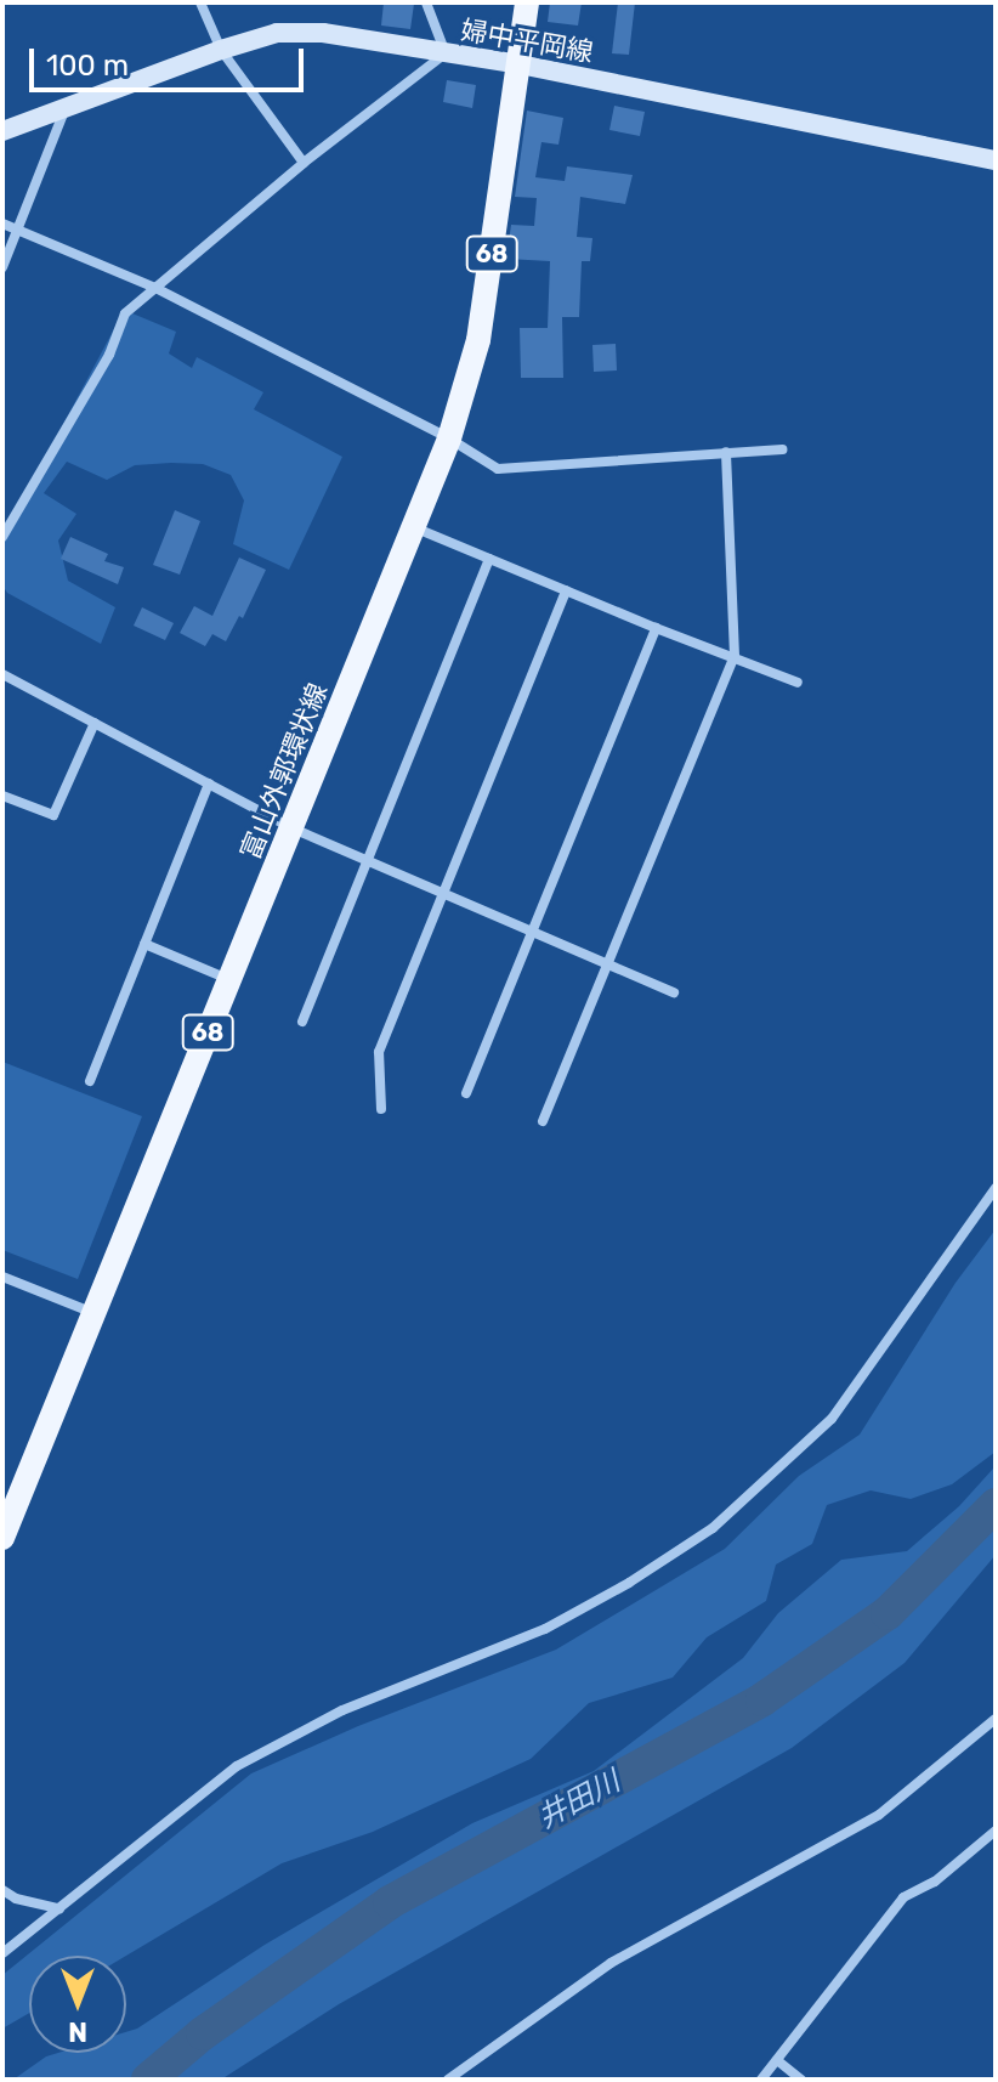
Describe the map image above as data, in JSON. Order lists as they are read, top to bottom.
{
  "streets": {
    "main road": ["婦中平岡線", "68", "富山外郭環状線"]
  },
  "crossings": [
    ["婦中平岡線", "富山外郭環状線"]
  ],
  "water": ["井田川"],
  "scale_bar": "100 m",
  "north": "bottom"
}
